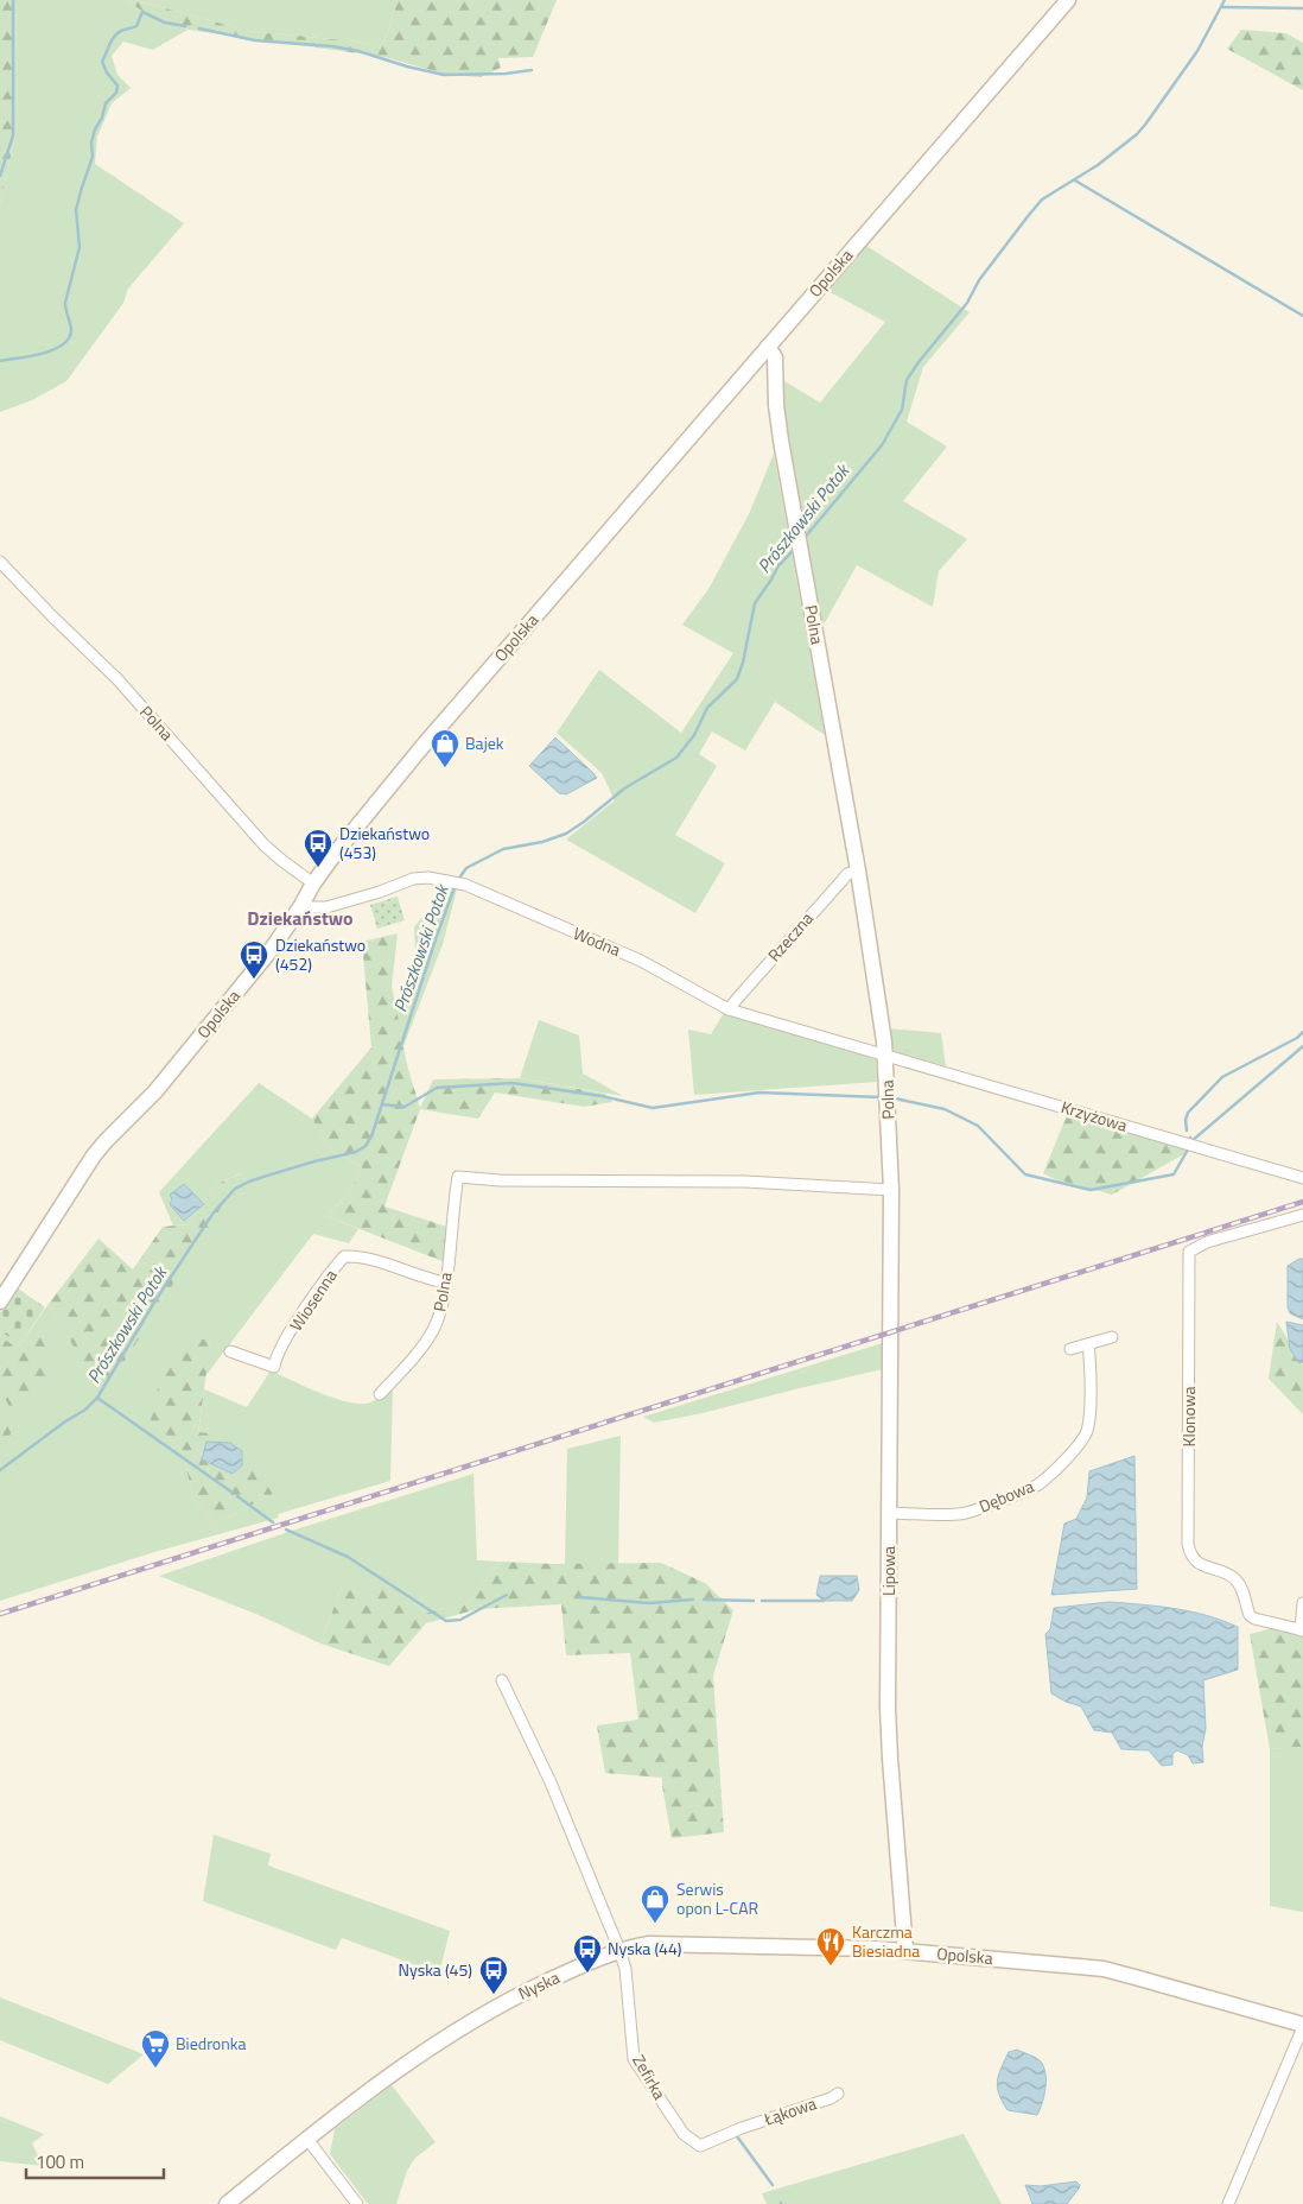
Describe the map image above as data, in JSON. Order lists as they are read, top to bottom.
{
  "streets": {
    "street": [
      "Opolska",
      "Polna",
      "Rzeczna",
      "Wodna",
      "Krzyżowa",
      "Wiosenna",
      "Klonowa",
      "Dębowa",
      "Lipowa",
      "Nyska",
      "Zefirka",
      "Łąkowa"
    ]
  },
  "crossings": [
    ["Opolska", "Polna"],
    ["Opolska", "Wodna"],
    ["Opolska", "Lipowa"],
    ["Opolska", "Nyska"],
    ["Opolska", "Zefirka"],
    ["Polna", "Rzeczna"],
    ["Polna", "Wodna"],
    ["Polna", "Krzyżowa"],
    ["Polna", "Wiosenna"],
    ["Polna", "Lipowa"],
    ["Rzeczna", "Wodna"],
    ["Wodna", "Krzyżowa"],
    ["Dębowa", "Lipowa"],
    ["Nyska", "Zefirka"],
    ["Zefirka", "Łąkowa"]
  ],
  "districts": ["Dziekaństwo"],
  "water": ["Prószkowski Potok"],
  "places": {
    "shop": ["Bajek", "Serwis opon L-CAR"],
    "bus stop": [
      "Dziekaństwo (453)",
      "Dziekaństwo (452)",
      "Nyska (44)",
      "Nyska (45)"
    ],
    "restaurant": ["Karczma Biesiadna"],
    "supermarket": ["Biedronka"]
  },
  "scale_bar": "100 m"
}
